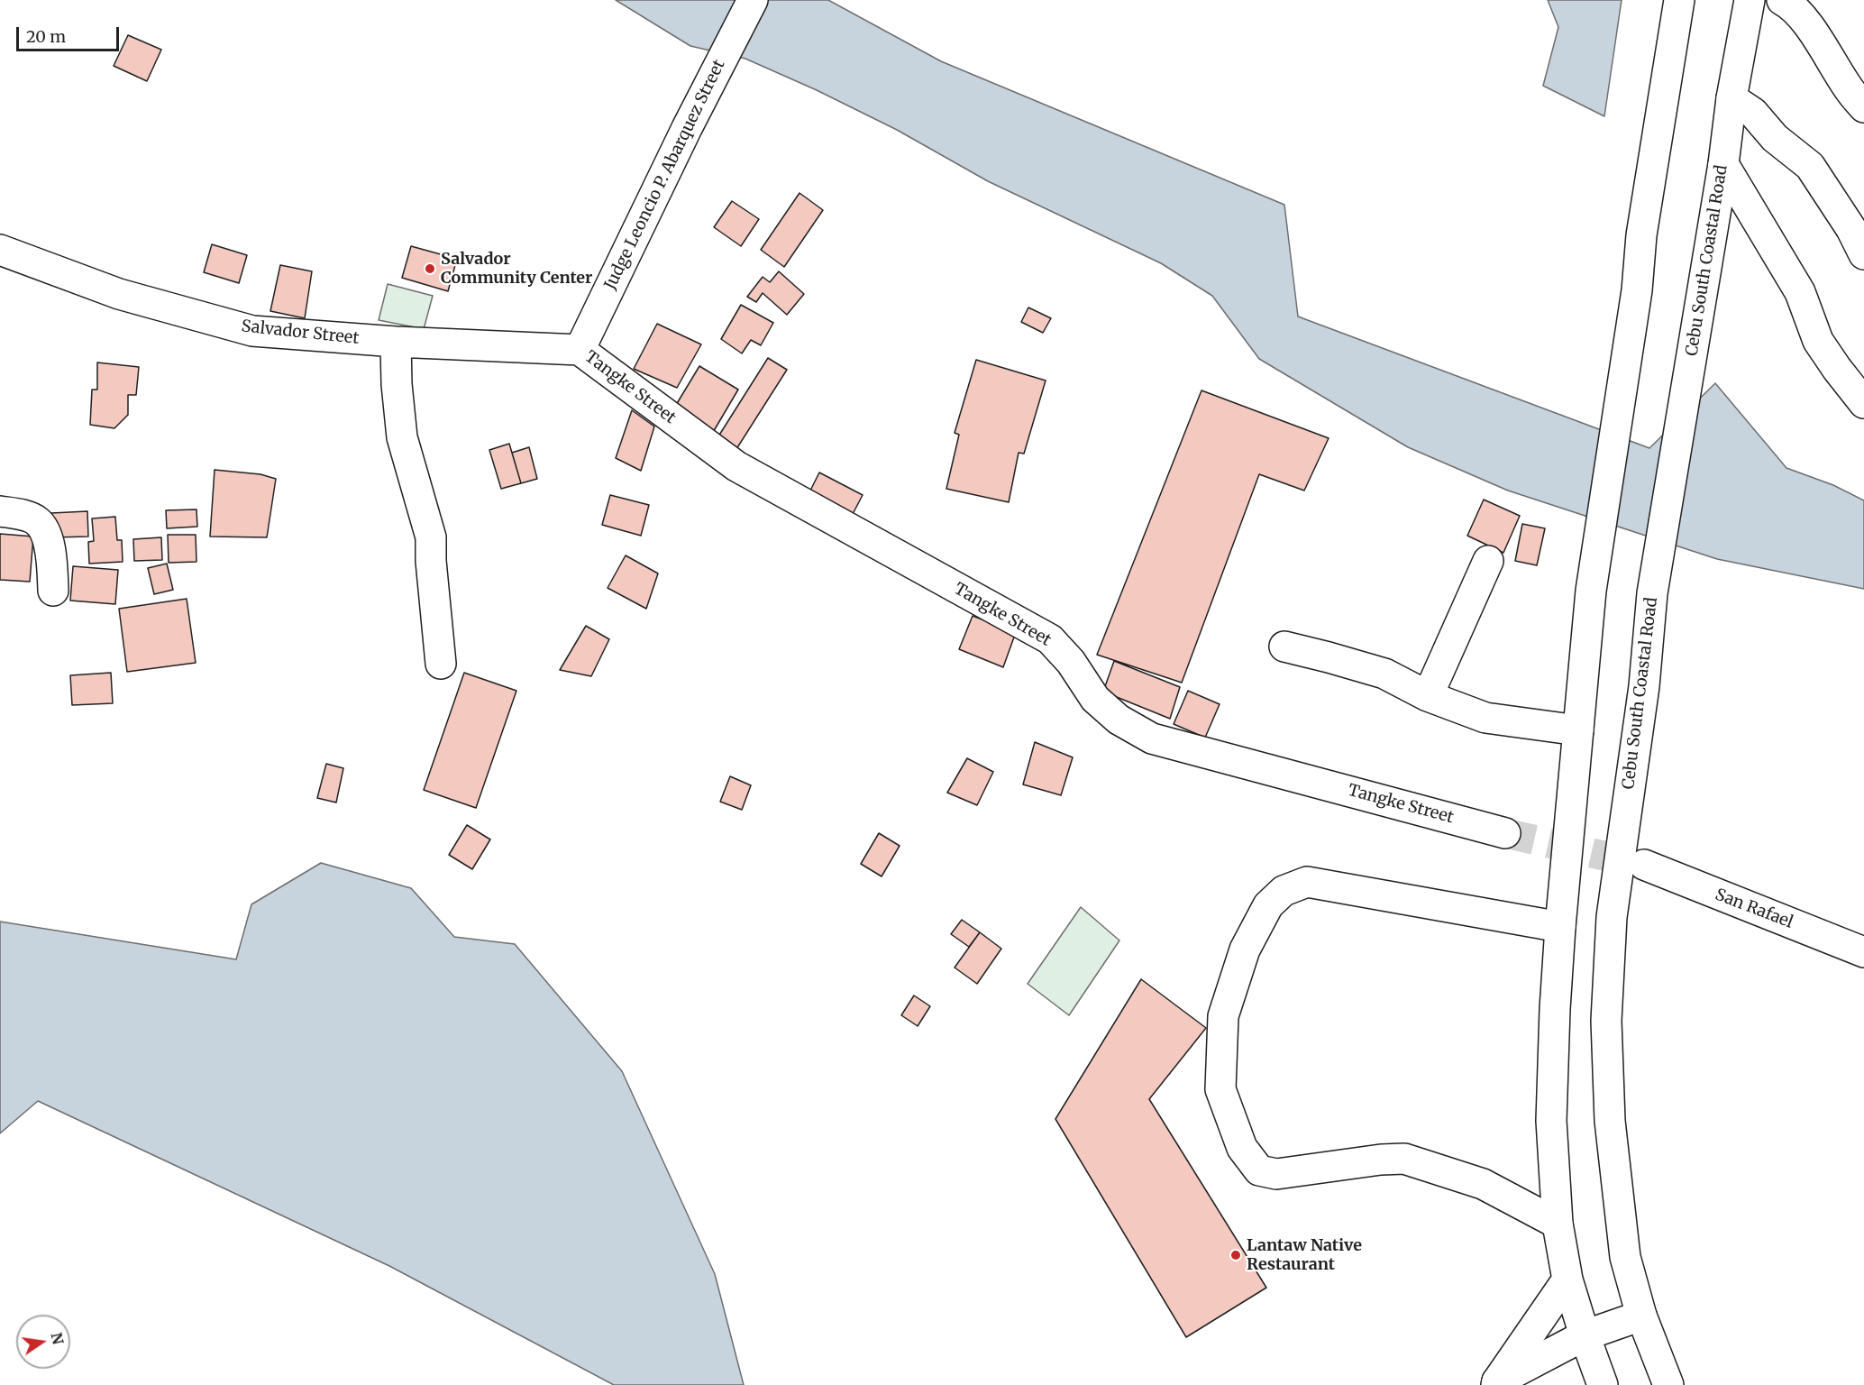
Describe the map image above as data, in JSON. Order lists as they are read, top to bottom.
{
  "streets": {
    "main road": [
      "Judge Leoncio P. Abarquez Street",
      "Cebu South Coastal Road",
      "Salvador Street",
      "Tangke Street",
      "San Rafael"
    ]
  },
  "crossings": [
    ["Judge Leoncio P. Abarquez Street", "Salvador Street"],
    ["Judge Leoncio P. Abarquez Street", "Tangke Street"],
    ["Salvador Street", "Tangke Street"]
  ],
  "places": ["Salvador Community Center", "Lantaw Native Restaurant"],
  "scale_bar": "20 m",
  "north": "right"
}
